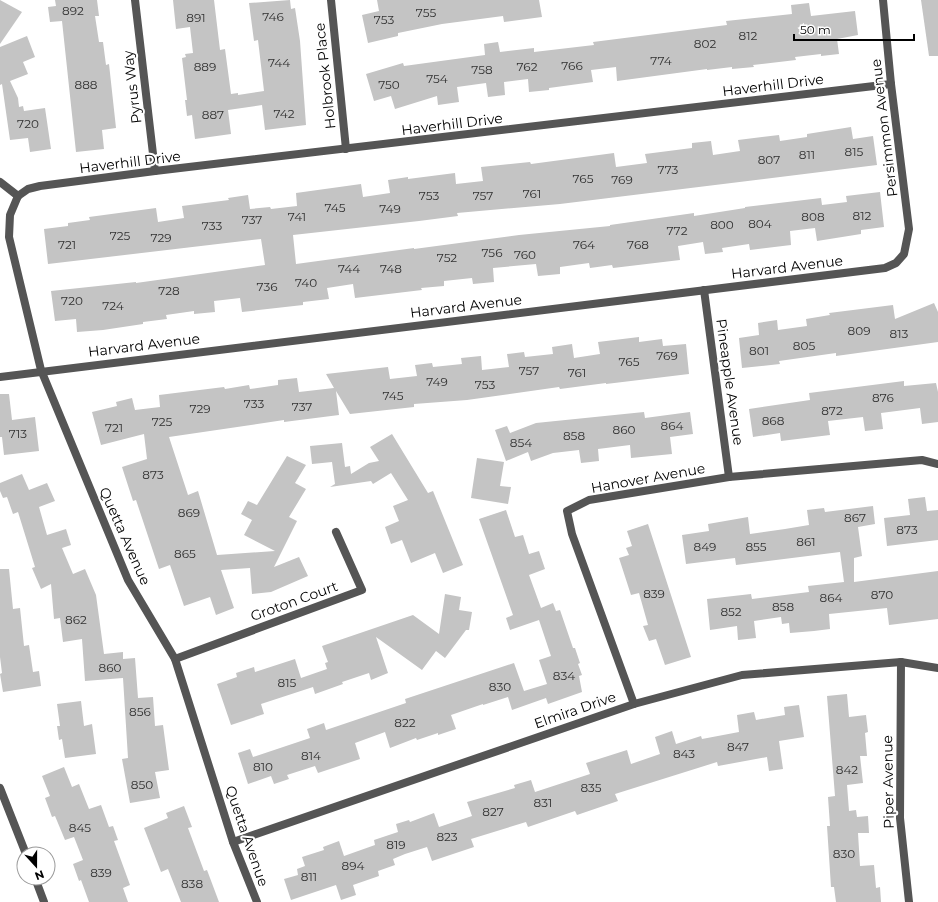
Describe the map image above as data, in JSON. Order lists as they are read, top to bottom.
{
  "streets": {
    "street": [
      "Holbrook Place",
      "Haverhill Drive",
      "Pyrus Way",
      "Persimmon Avenue",
      "Harvard Avenue",
      "Pineapple Avenue",
      "Hanover Avenue",
      "Quetta Avenue",
      "Groton Court",
      "Elmira Drive",
      "Piper Avenue"
    ]
  },
  "crossings": [
    ["Holbrook Place", "Haverhill Drive"],
    ["Haverhill Drive", "Pyrus Way"],
    ["Haverhill Drive", "Persimmon Avenue"],
    ["Haverhill Drive", "Quetta Avenue"],
    ["Persimmon Avenue", "Harvard Avenue"],
    ["Harvard Avenue", "Pineapple Avenue"],
    ["Harvard Avenue", "Quetta Avenue"],
    ["Pineapple Avenue", "Hanover Avenue"],
    ["Hanover Avenue", "Elmira Drive"],
    ["Quetta Avenue", "Groton Court"],
    ["Quetta Avenue", "Elmira Drive"],
    ["Elmira Drive", "Piper Avenue"]
  ],
  "house_numbers": [
    "892",
    "755",
    "746",
    "891",
    "753",
    "812",
    "802",
    "774",
    "744",
    "766",
    "889",
    "762",
    "758",
    "754",
    "888",
    "750",
    "742",
    "887",
    "720",
    "815",
    "811",
    "807",
    "773",
    "765",
    "769",
    "761",
    "753",
    "757",
    "745",
    "749",
    "812",
    "741",
    "808",
    "737",
    "804",
    "800",
    "733",
    "772",
    "725",
    "729",
    "721",
    "764",
    "768",
    "756",
    "760",
    "752",
    "744",
    "748",
    "740",
    "736",
    "728",
    "720",
    "724",
    "809",
    "813",
    "805",
    "801",
    "769",
    "765",
    "757",
    "761",
    "749",
    "753",
    "745",
    "876",
    "733",
    "737",
    "729",
    "872",
    "868",
    "725",
    "864",
    "721",
    "860",
    "713",
    "858",
    "854",
    "873",
    "869",
    "867",
    "873",
    "861",
    "849",
    "855",
    "865",
    "839",
    "870",
    "864",
    "858",
    "852",
    "862",
    "860",
    "834",
    "815",
    "830",
    "856",
    "822",
    "847",
    "843",
    "814",
    "810",
    "842",
    "850",
    "835",
    "831",
    "827",
    "845",
    "823",
    "819",
    "830",
    "894",
    "839",
    "811",
    "838"
  ],
  "scale_bar": "50 m",
  "north": "bottom"
}
